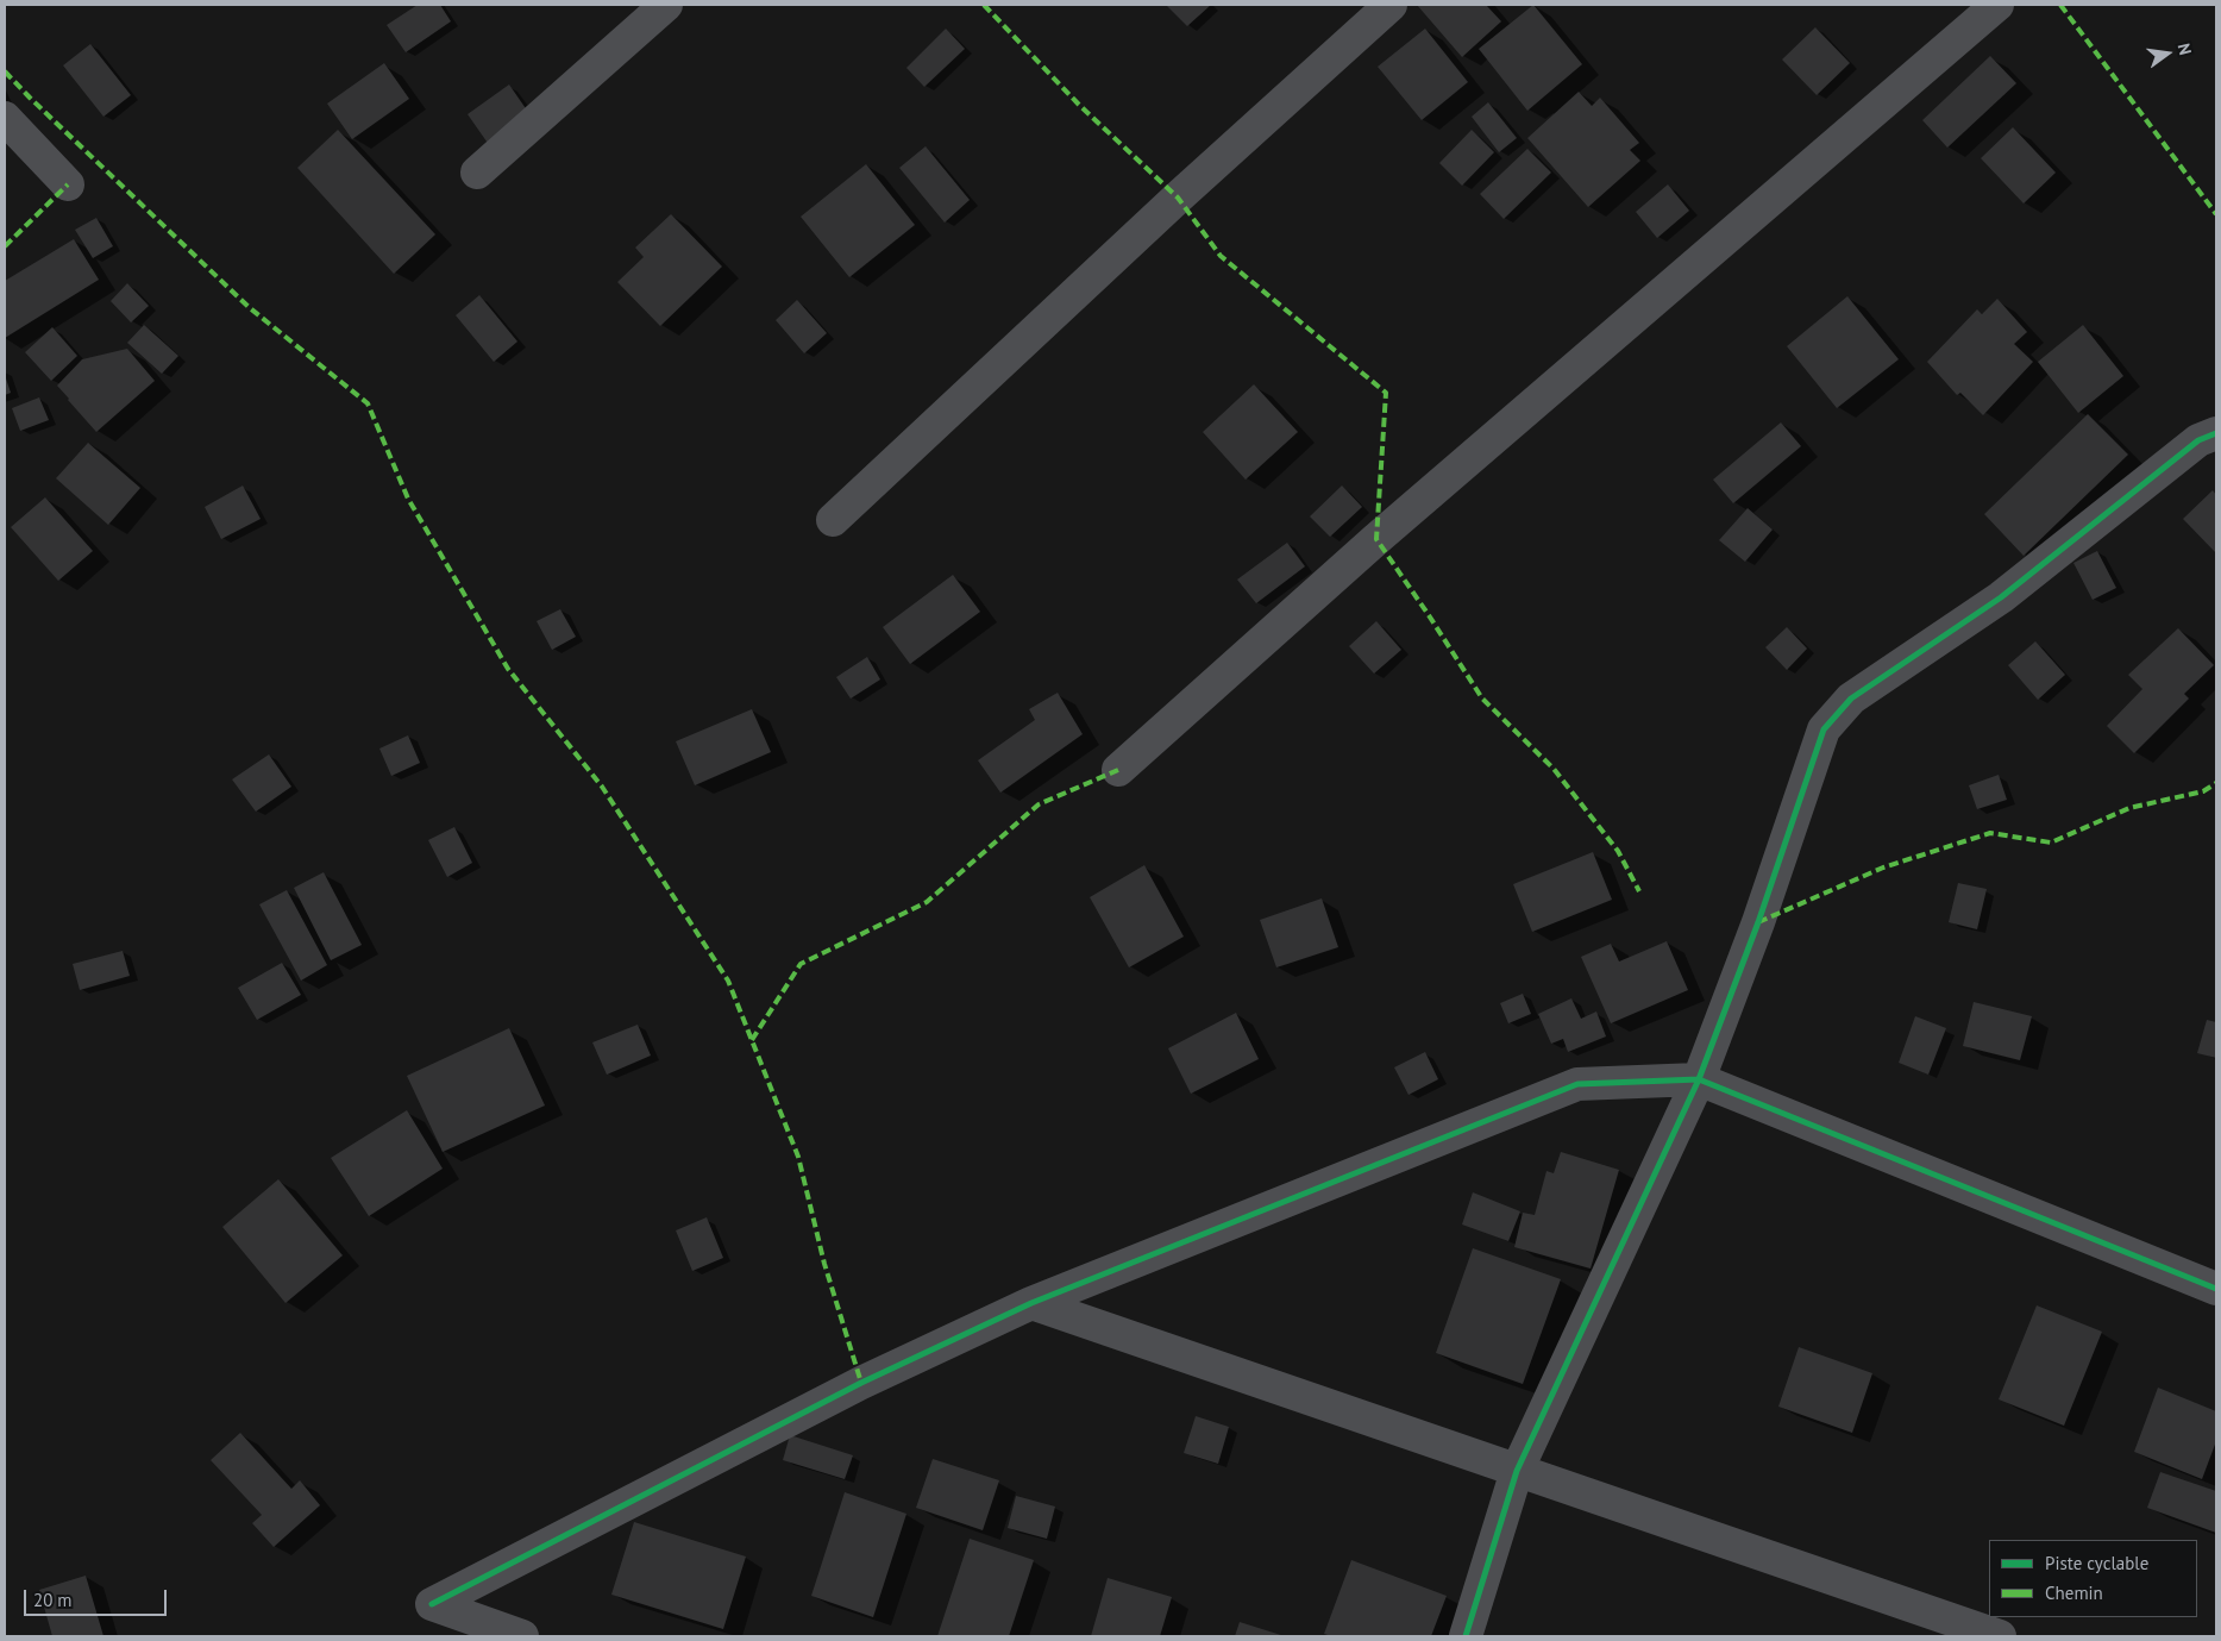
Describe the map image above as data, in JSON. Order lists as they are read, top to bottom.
{
  "legend": ["Piste cyclable", "Chemin"],
  "scale_bar": "20 m",
  "north": "right"
}
